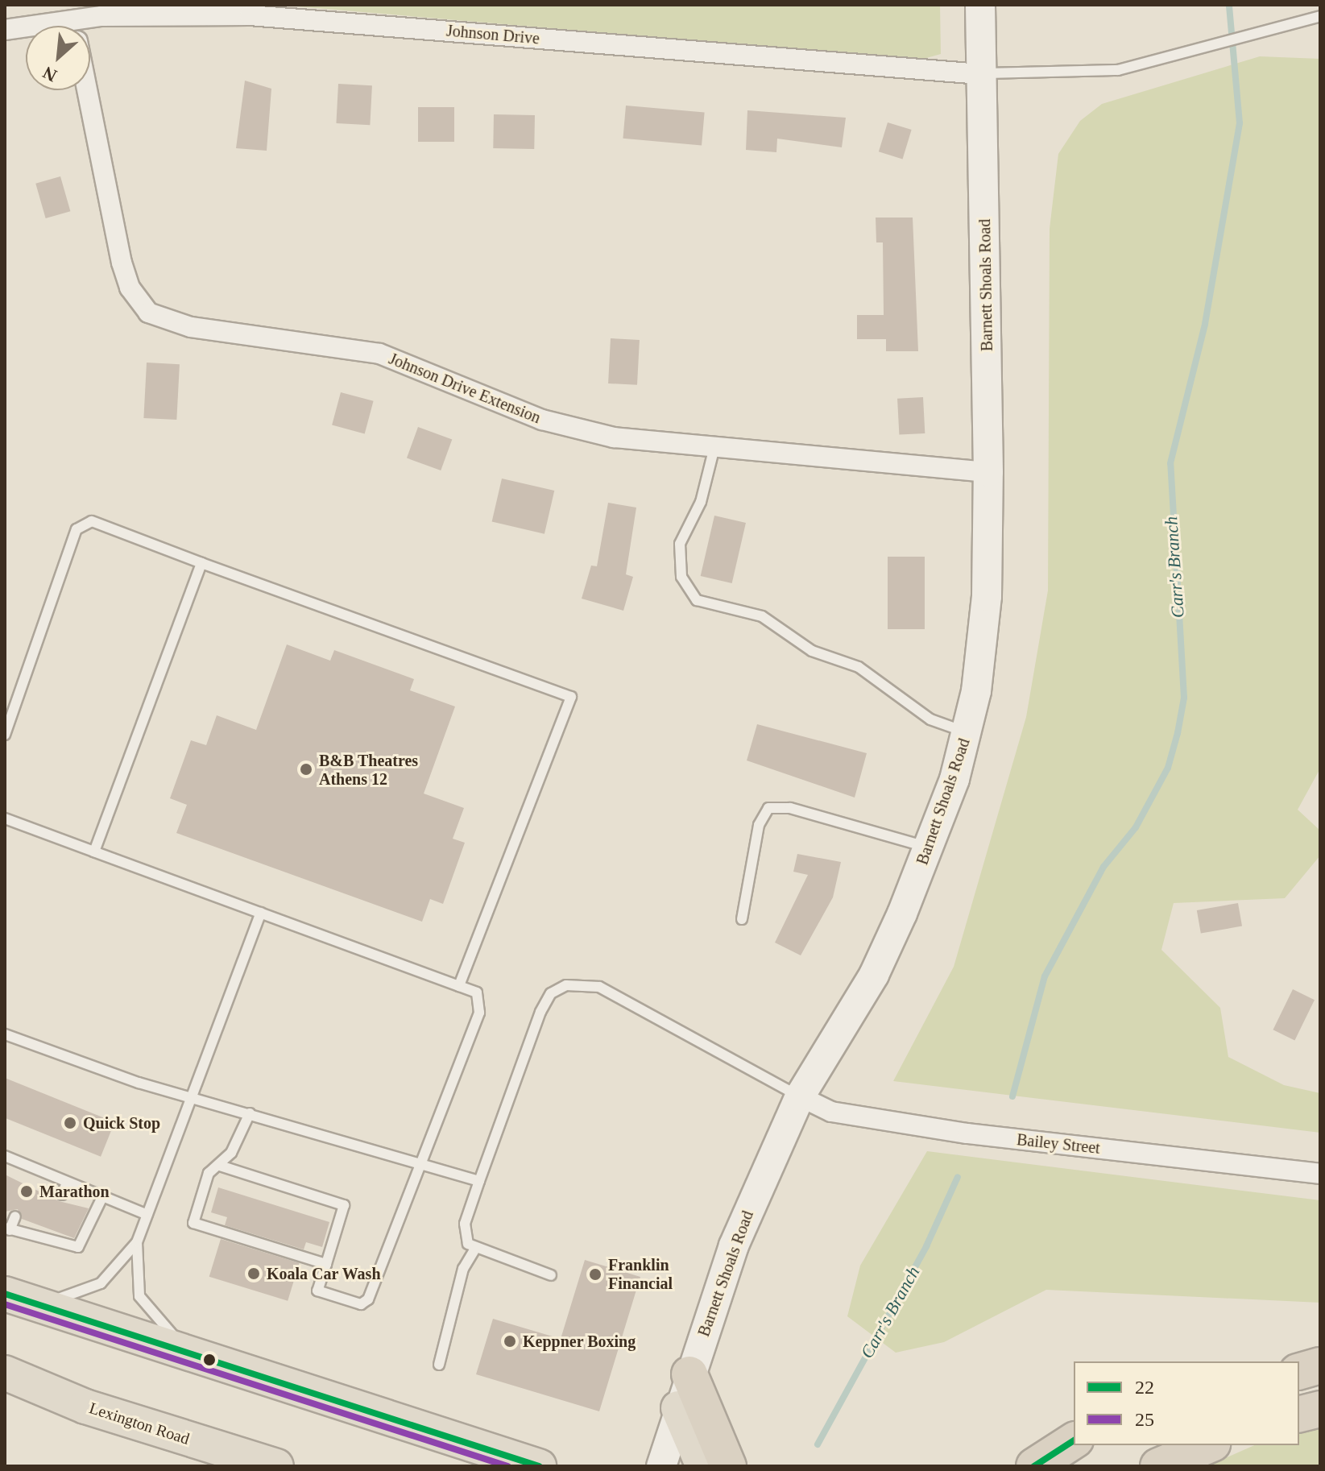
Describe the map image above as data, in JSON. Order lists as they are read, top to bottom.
{
  "streets": {
    "highway": ["Lexington Road"],
    "main road": ["Barnett Shoals Road"],
    "street": ["Johnson Drive", "Johnson Drive Extension", "Bailey Street"]
  },
  "crossings": [
    ["Johnson Drive", "Barnett Shoals Road"],
    ["Barnett Shoals Road", "Johnson Drive Extension"],
    ["Barnett Shoals Road", "Bailey Street"]
  ],
  "water": ["Carr's Branch"],
  "places": [
    "B&B Theatres Athens 12",
    "Quick Stop",
    "Marathon",
    "Koala Car Wash",
    "Franklin Financial",
    "Keppner Boxing"
  ],
  "lines": ["transit line 22", "transit line 25"],
  "legend": ["22", "25"],
  "north": "bottom left"
}
